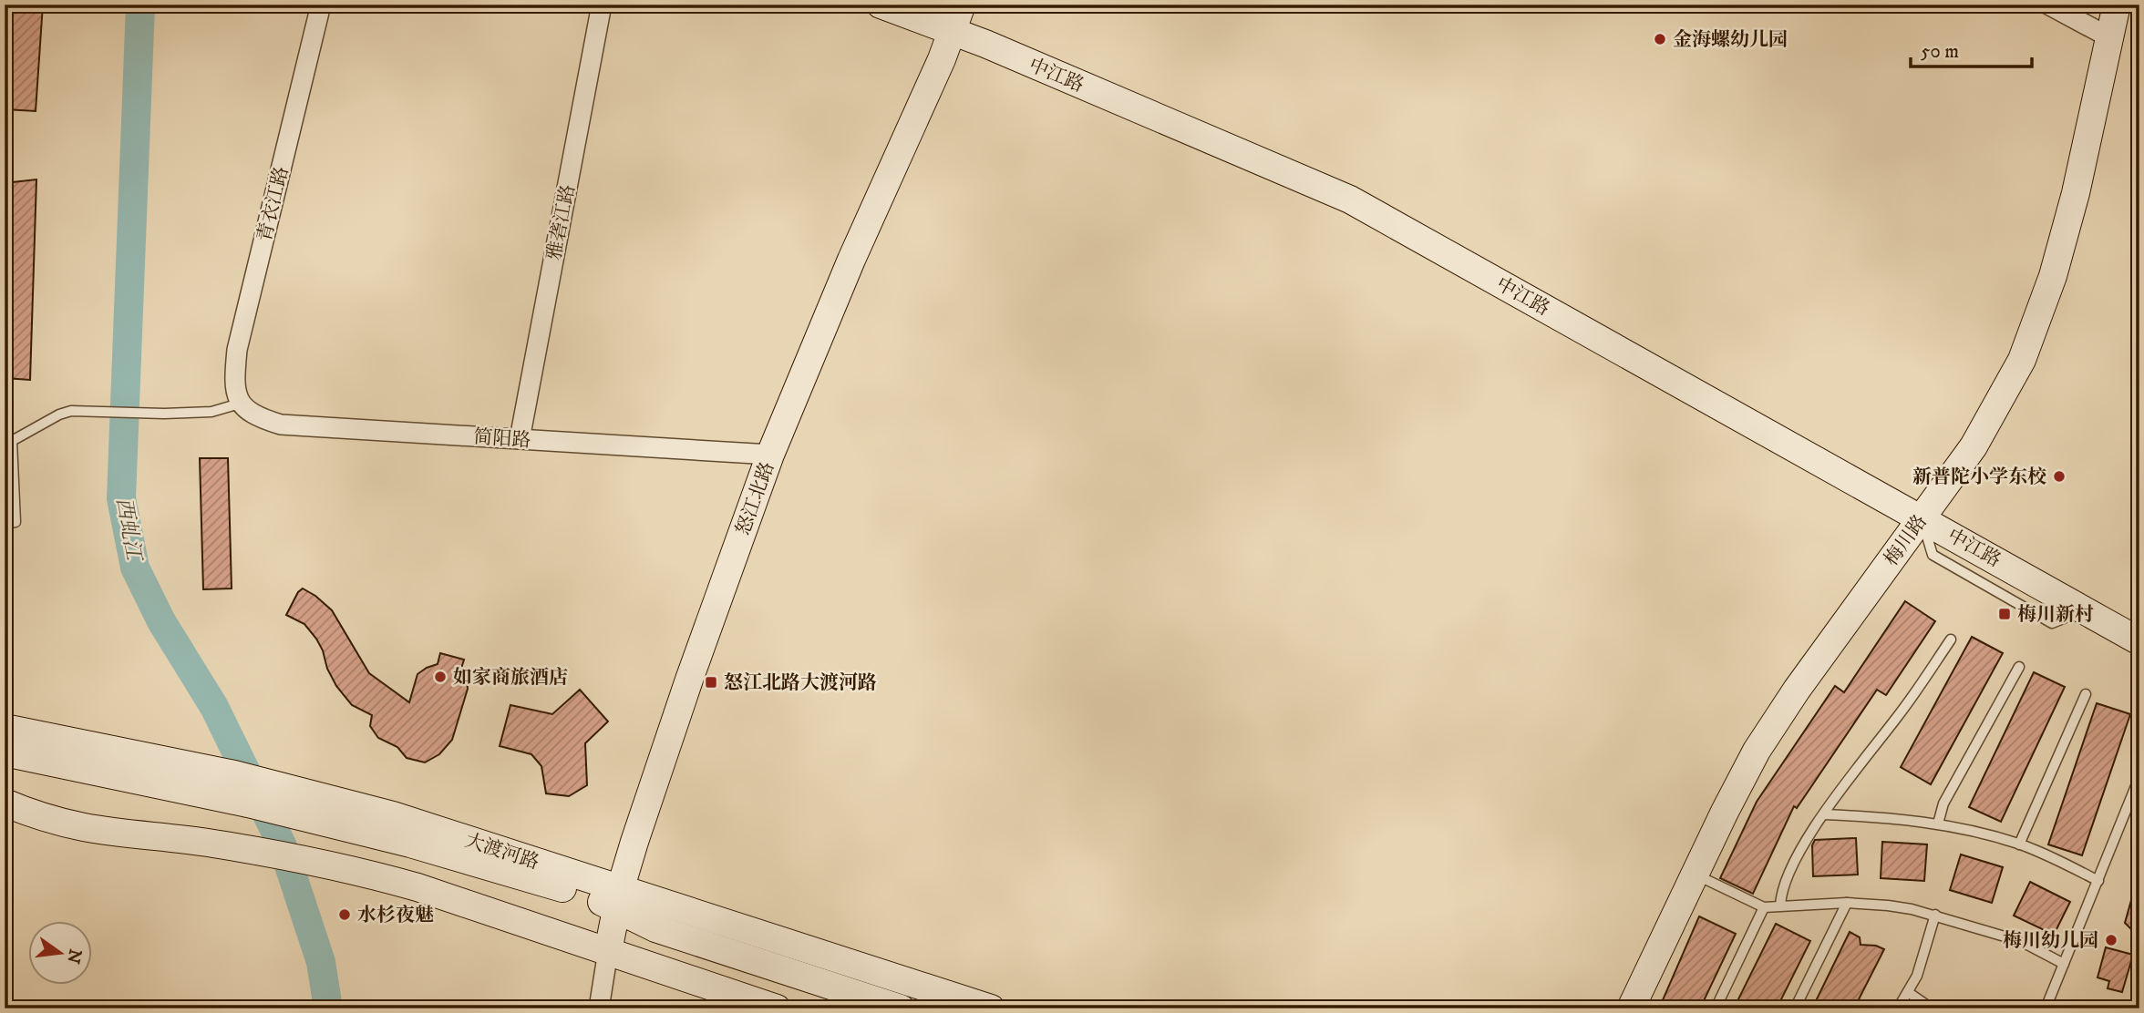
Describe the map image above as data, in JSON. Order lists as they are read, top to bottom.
{
  "streets": {
    "street": [
      "中江路",
      "青衣江路",
      "雅砻江路",
      "简阳路",
      "怒江北路",
      "梅川路",
      "大渡河路"
    ]
  },
  "crossings": [
    ["中江路", "怒江北路"],
    ["中江路", "梅川路"],
    ["青衣江路", "简阳路"],
    ["雅砻江路", "简阳路"],
    ["简阳路", "怒江北路"],
    ["怒江北路", "大渡河路"]
  ],
  "water": ["西虬江"],
  "places": {
    "other": [
      "金海螺幼儿园",
      "新普陀小学东校",
      "如家商旅酒店",
      "水杉夜魅",
      "梅川幼儿园"
    ],
    "transit": ["梅川新村", "怒江北路大渡河路"]
  },
  "scale_bar": "50 m",
  "north": "right"
}
